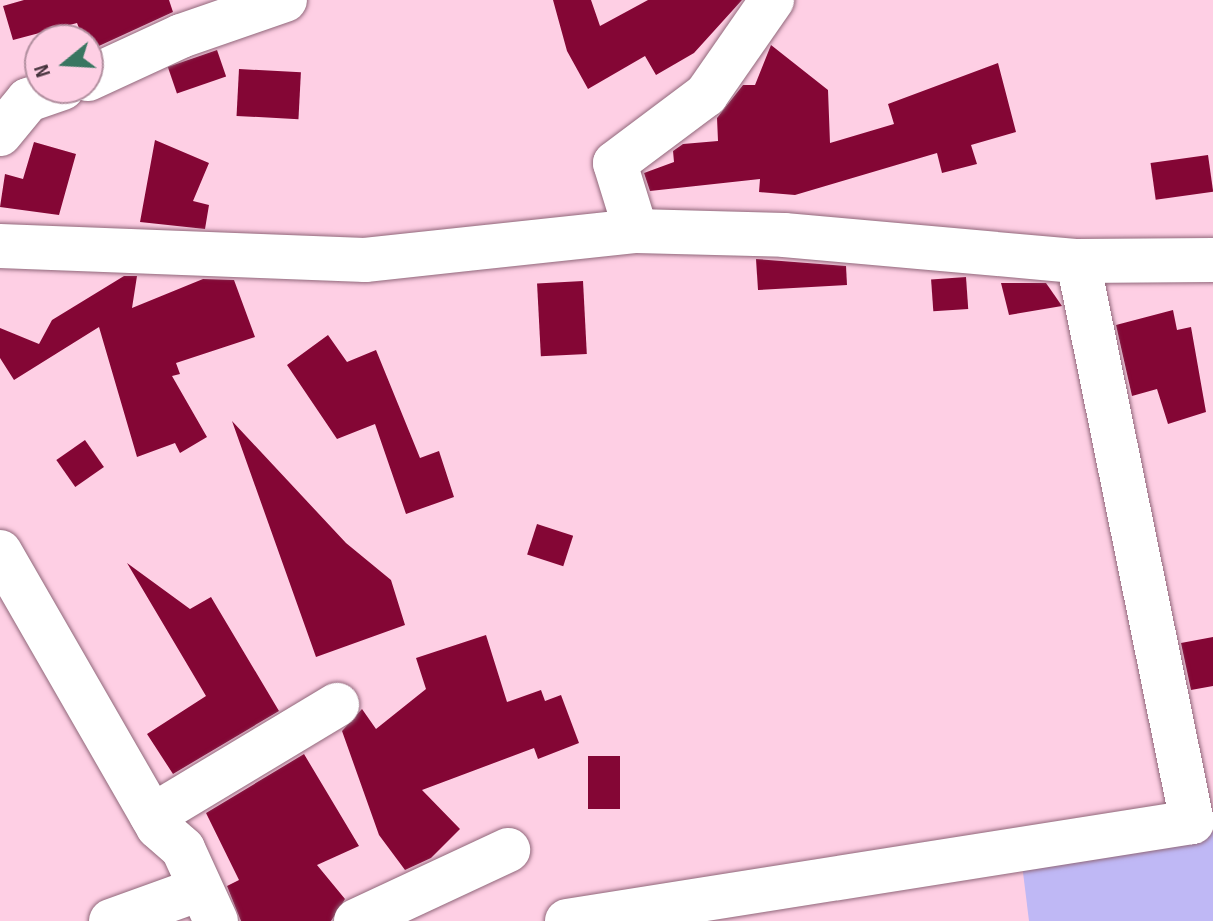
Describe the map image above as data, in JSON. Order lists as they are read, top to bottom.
{
  "north": "left"
}
